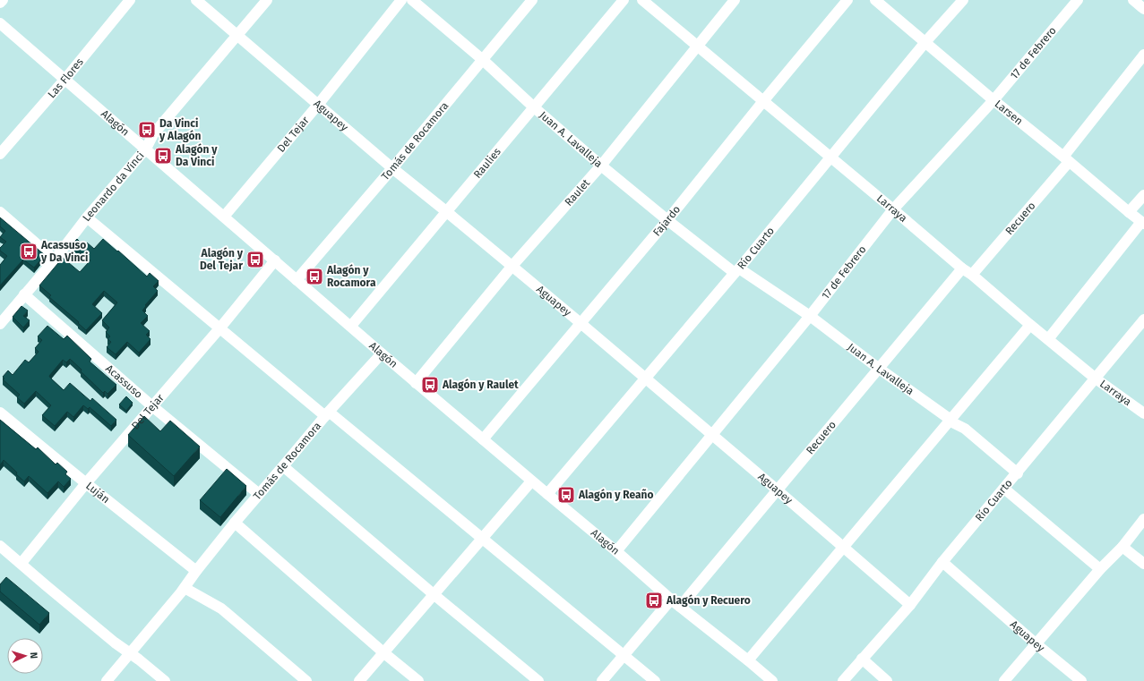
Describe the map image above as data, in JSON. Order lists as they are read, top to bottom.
{
  "streets": {
    "street": [
      "17 de Febrero",
      "Las Flores",
      "Larsen",
      "Aguapey",
      "Alagón",
      "Del Tejar",
      "Juan A. Lavalleja",
      "Tomás de Rocamora",
      "Raulies",
      "Leonardo da Vinci",
      "Raulet",
      "Larraya",
      "Recuero",
      "Fajardo",
      "Río Cuarto",
      "Acassuso",
      "Luján"
    ]
  },
  "crossings": [
    ["17 de Febrero", "Larsen"],
    ["17 de Febrero", "Aguapey"],
    ["17 de Febrero", "Alagón"],
    ["17 de Febrero", "Juan A. Lavalleja"],
    ["17 de Febrero", "Larraya"],
    ["Las Flores", "Alagón"],
    ["Larsen", "Recuero"],
    ["Larsen", "Río Cuarto"],
    ["Aguapey", "Del Tejar"],
    ["Aguapey", "Tomás de Rocamora"],
    ["Aguapey", "Raulies"],
    ["Aguapey", "Leonardo da Vinci"],
    ["Aguapey", "Raulet"],
    ["Aguapey", "Recuero"],
    ["Aguapey", "Fajardo"],
    ["Aguapey", "Río Cuarto"],
    ["Alagón", "Del Tejar"],
    ["Alagón", "Tomás de Rocamora"],
    ["Alagón", "Raulies"],
    ["Alagón", "Leonardo da Vinci"],
    ["Alagón", "Raulet"],
    ["Alagón", "Recuero"],
    ["Alagón", "Fajardo"],
    ["Alagón", "Río Cuarto"],
    ["Del Tejar", "Acassuso"],
    ["Del Tejar", "Luján"],
    ["Juan A. Lavalleja", "Tomás de Rocamora"],
    ["Juan A. Lavalleja", "Raulies"],
    ["Juan A. Lavalleja", "Raulet"],
    ["Juan A. Lavalleja", "Recuero"],
    ["Juan A. Lavalleja", "Fajardo"],
    ["Juan A. Lavalleja", "Río Cuarto"],
    ["Tomás de Rocamora", "Acassuso"],
    ["Tomás de Rocamora", "Luján"],
    ["Leonardo da Vinci", "Acassuso"],
    ["Raulet", "Larraya"],
    ["Larraya", "Recuero"],
    ["Larraya", "Fajardo"],
    ["Larraya", "Río Cuarto"]
  ],
  "places": {
    "bus stop": [
      "Da Vinci y Alagón",
      "Alagón y Da Vinci",
      "Acassuso y Da Vinci",
      "Alagón y Del Tejar",
      "Alagón y Rocamora",
      "Alagón y Raulet",
      "Alagón y Reaño",
      "Alagón y Recuero"
    ]
  },
  "north": "right"
}
